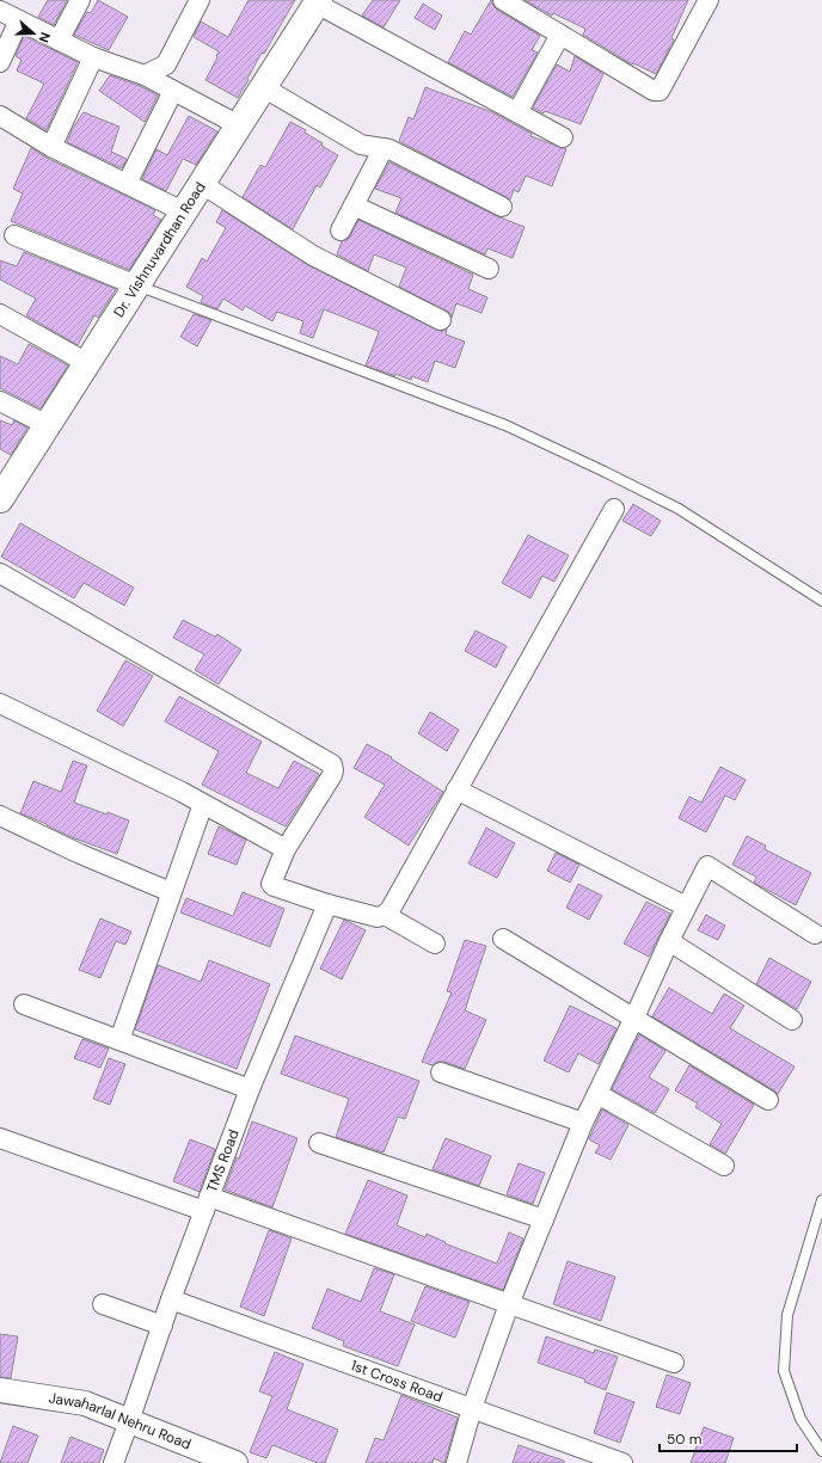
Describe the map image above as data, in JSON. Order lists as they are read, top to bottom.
{
  "streets": {
    "main road": ["Dr. Vishnuvardhan Road"],
    "street": ["TMS Road", "1st Cross Road", "Jawaharlal Nehru Road"]
  },
  "crossings": [
    ["TMS Road", "1st Cross Road"],
    ["TMS Road", "Jawaharlal Nehru Road"]
  ],
  "scale_bar": "50 m",
  "north": "right"
}
